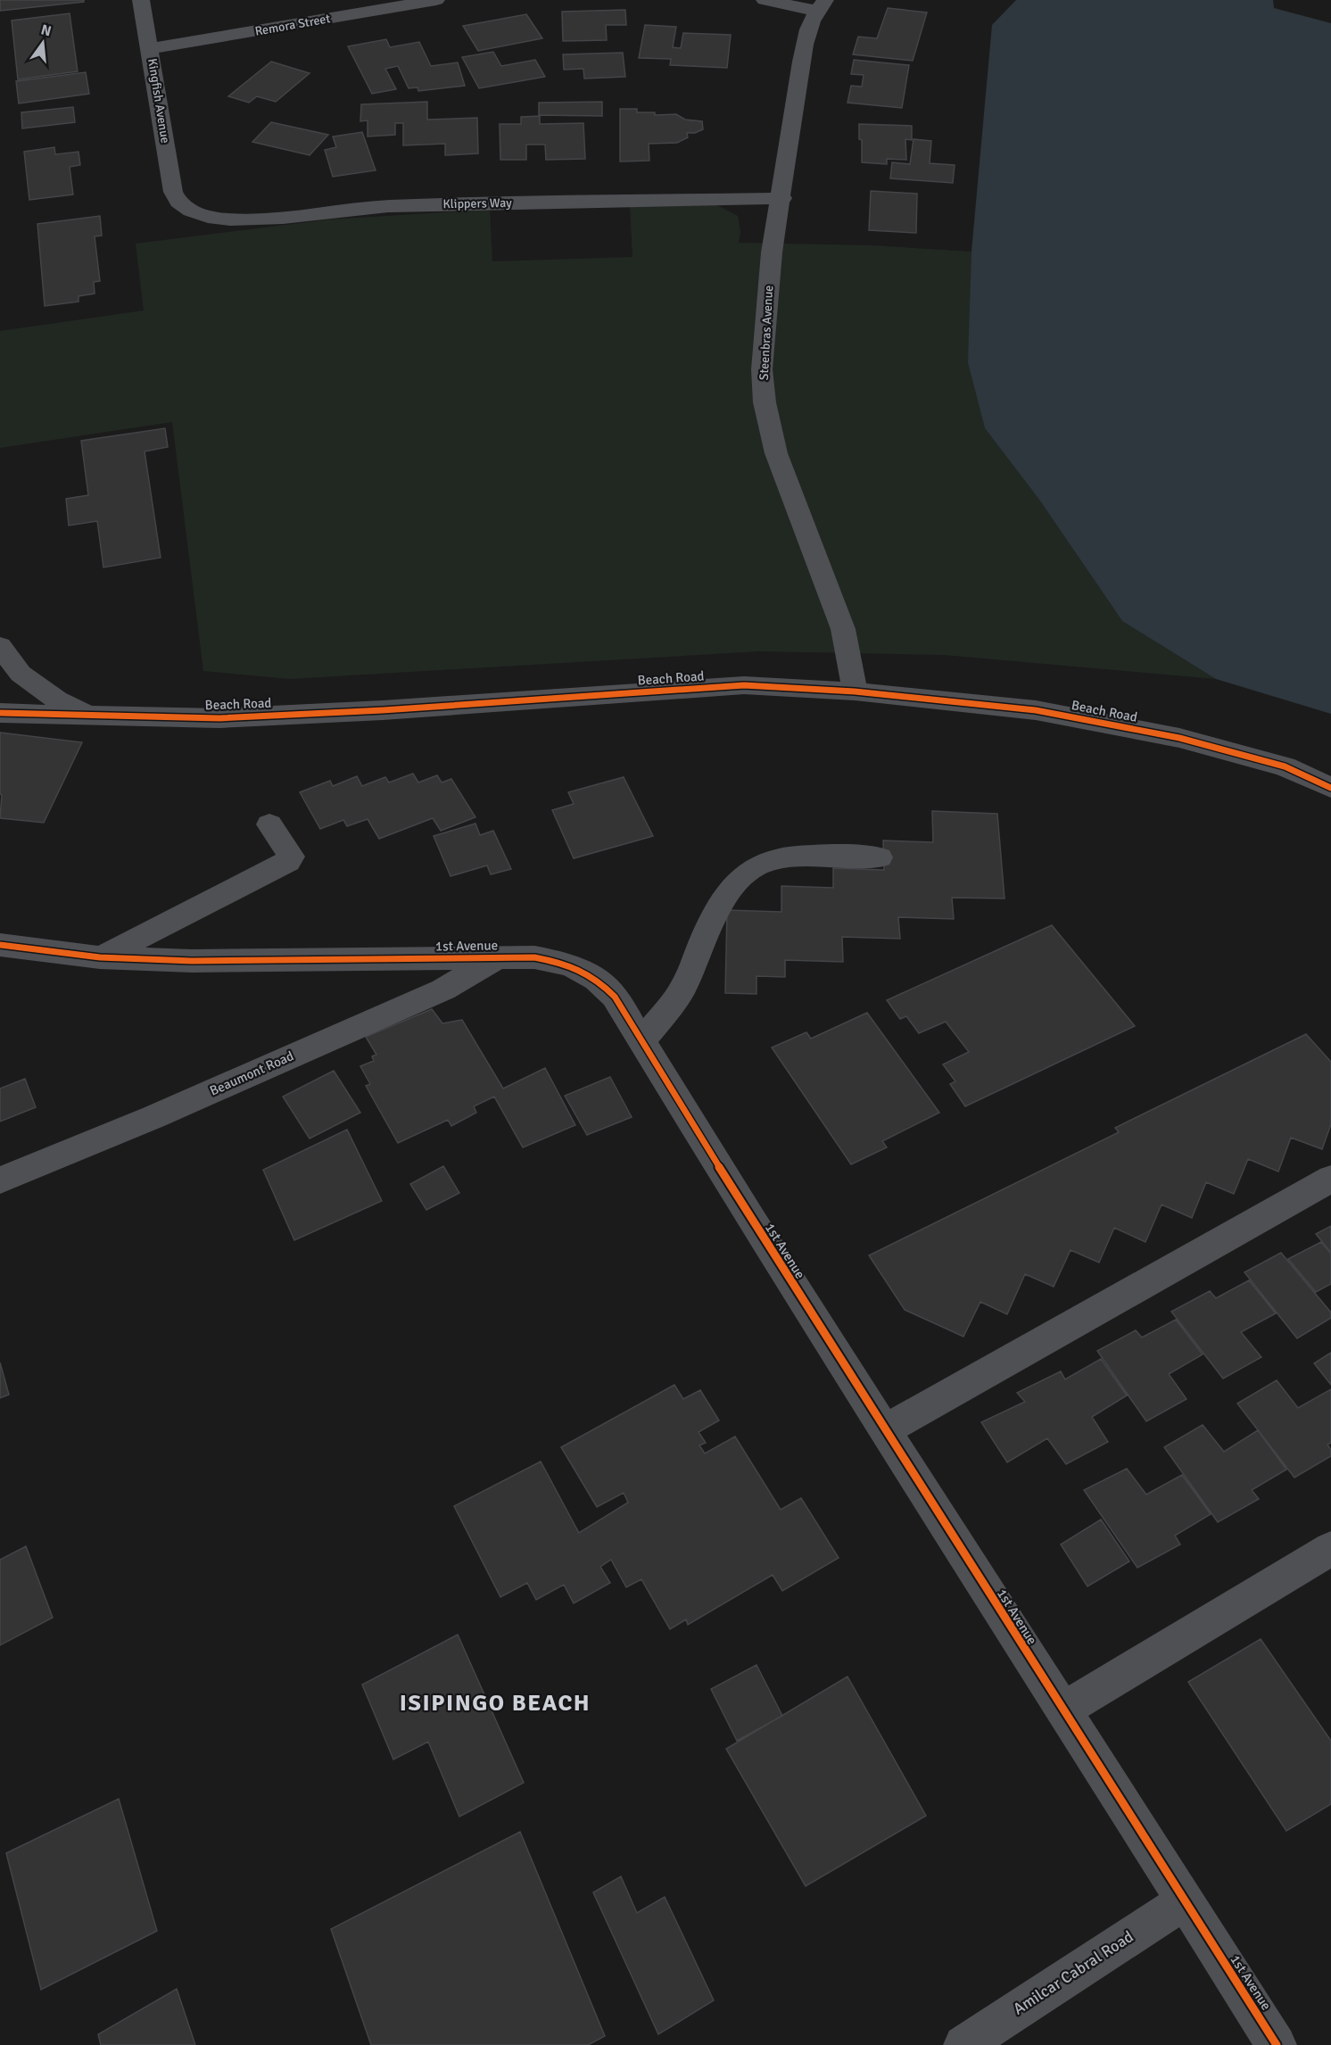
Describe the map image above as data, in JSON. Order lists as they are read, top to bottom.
{
  "streets": {
    "street": [
      "Remora Street",
      "Kingfish Avenue",
      "Klippers Way",
      "Steenbras Avenue",
      "Beach Road",
      "1st Avenue",
      "Beaumont Road",
      "Amilcar Cabral Road"
    ]
  },
  "crossings": [
    ["Remora Street", "Kingfish Avenue"],
    ["Kingfish Avenue", "Klippers Way"],
    ["Klippers Way", "Steenbras Avenue"],
    ["Steenbras Avenue", "Beach Road"],
    ["1st Avenue", "Beaumont Road"],
    ["1st Avenue", "Amilcar Cabral Road"]
  ],
  "districts": ["ISIPINGO BEACH"],
  "north": "top"
}
